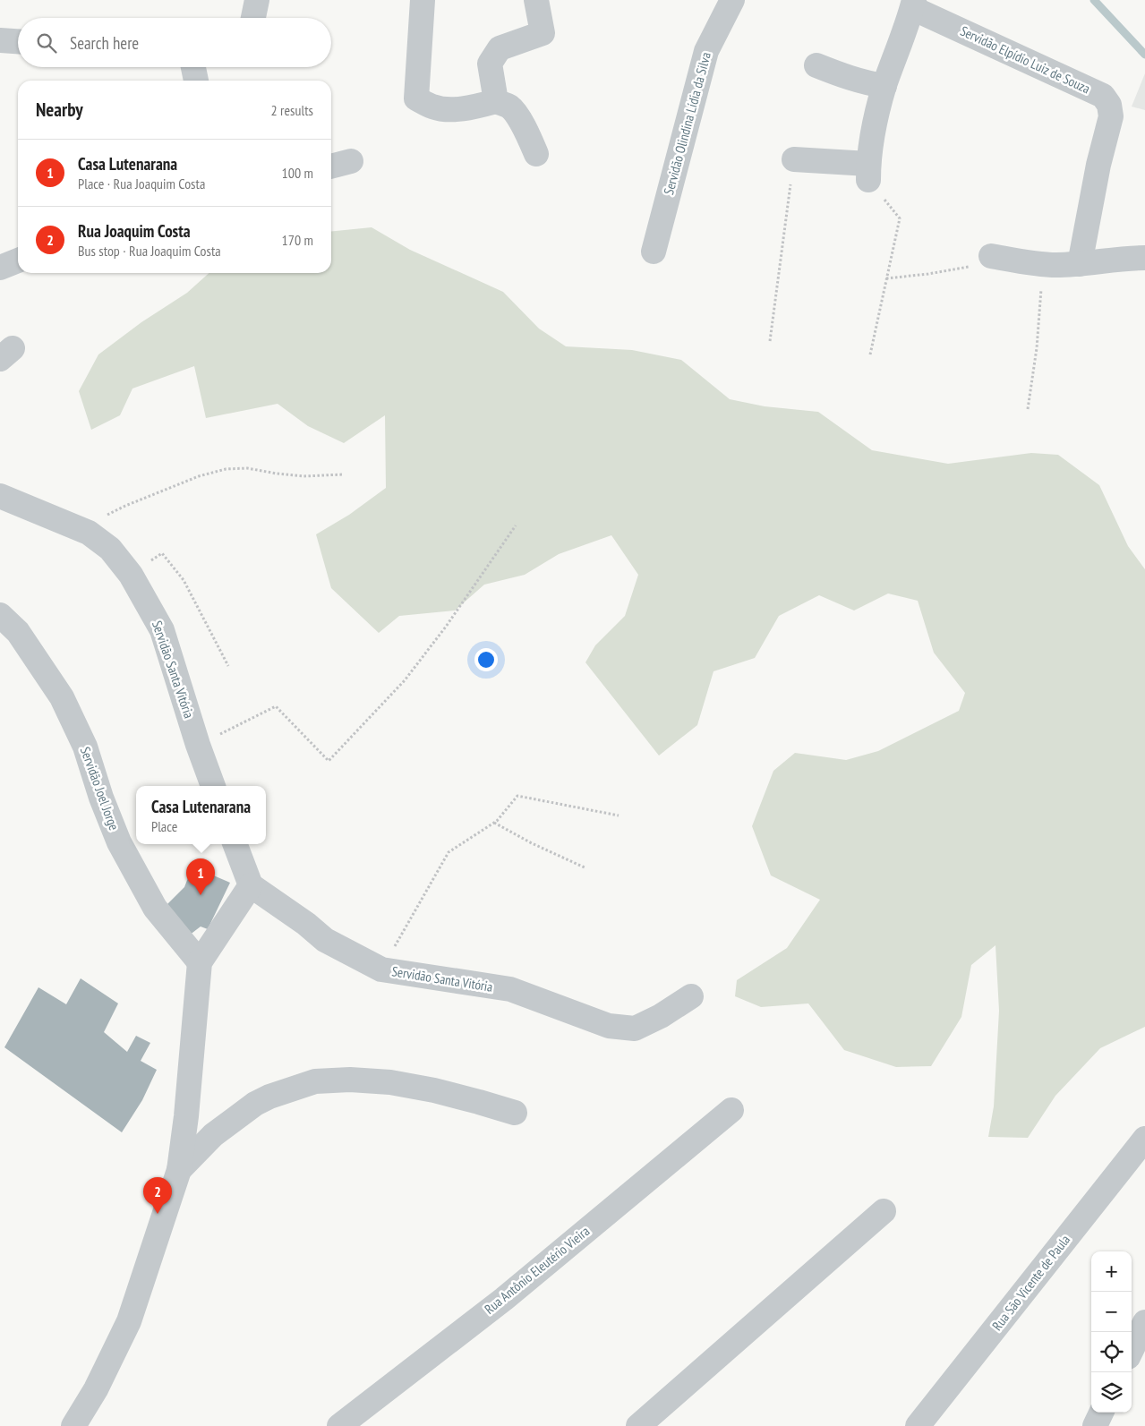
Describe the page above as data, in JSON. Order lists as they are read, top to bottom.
{
  "streets": {
    "street": [
      "Servidão Elpídio Luiz de Souza",
      "Servidão Olindina Lídia da Silva",
      "Servidão Santa Vitória",
      "Servidão Joel Jorge",
      "Rua Antônio Eleutério Vieira",
      "Rua São Vicente de Paula"
    ]
  },
  "page": {
    "search": "Search here",
    "heading": ["Nearby", "2 results"],
    "list": [
      {
        "mark": "1",
        "name": "Casa Lutenarana",
        "note": "Place · Rua Joaquim Costa",
        "value": "100 m"
      },
      {
        "mark": "2",
        "name": "Rua Joaquim Costa",
        "note": "Bus stop · Rua Joaquim Costa",
        "value": "170 m"
      }
    ],
    "popup": ["Casa Lutenarana", "Place"],
    "pins": ["1", "2"],
    "map_buttons": ["+", "−"]
  }
}
